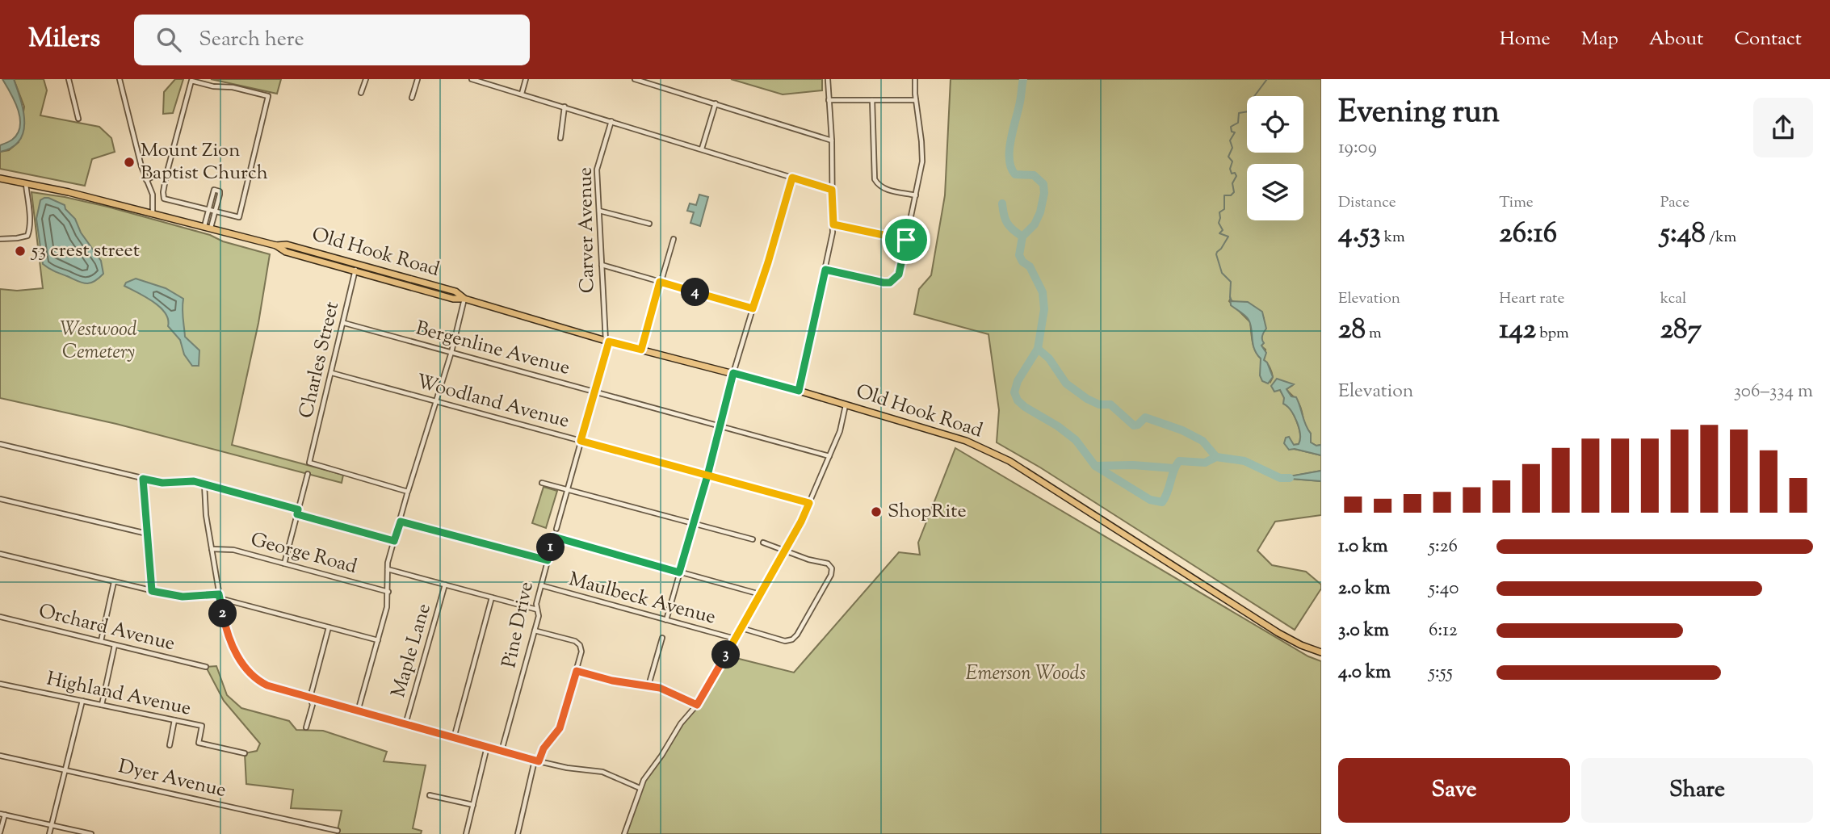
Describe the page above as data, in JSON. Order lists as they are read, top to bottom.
{
  "streets": {
    "main road": ["Old Hook Road"],
    "street": [
      "Carver Avenue",
      "Bergenline Avenue",
      "Charles Street",
      "Woodland Avenue",
      "George Road",
      "Maulbeck Avenue",
      "Pine Drive",
      "Orchard Avenue",
      "Maple Lane",
      "Highland Avenue",
      "Dyer Avenue"
    ]
  },
  "crossings": [
    ["Carver Avenue", "Old Hook Road"],
    ["Carver Avenue", "Bergenline Avenue"],
    ["Carver Avenue", "Woodland Avenue"],
    ["Old Hook Road", "Charles Street"],
    ["Bergenline Avenue", "Charles Street"],
    ["Charles Street", "Woodland Avenue"],
    ["Maulbeck Avenue", "Pine Drive"]
  ],
  "parks": ["Westwood Cemetery", "Emerson Woods"],
  "places": ["Mount Zion Baptist Church", "53 crest street", "ShopRite"],
  "page": {
    "header": "Milers",
    "search": "Search here",
    "nav": [
      "Home",
      "Map",
      "About",
      "Contact"
    ],
    "heading": ["Evening run", "19:09"],
    "stats": [
      ["Distance", "4.53 km"],
      ["Time", "26:16"],
      ["Pace", "5:48 /km"],
      ["Elevation", "28 m"],
      ["Heart rate", "142 bpm"],
      ["kcal", "287"]
    ],
    "pins": [
      "4",
      "1",
      "2",
      "3"
    ],
    "chart": ["Elevation", "306–334 m"],
    "list": [
      {
        "name": "1.0 km",
        "note": "5:26"
      },
      {
        "name": "2.0 km",
        "note": "5:40"
      },
      {
        "name": "3.0 km",
        "note": "6:12"
      },
      {
        "name": "4.0 km",
        "note": "5:55"
      }
    ],
    "buttons": ["Save", "Share"]
  }
}
